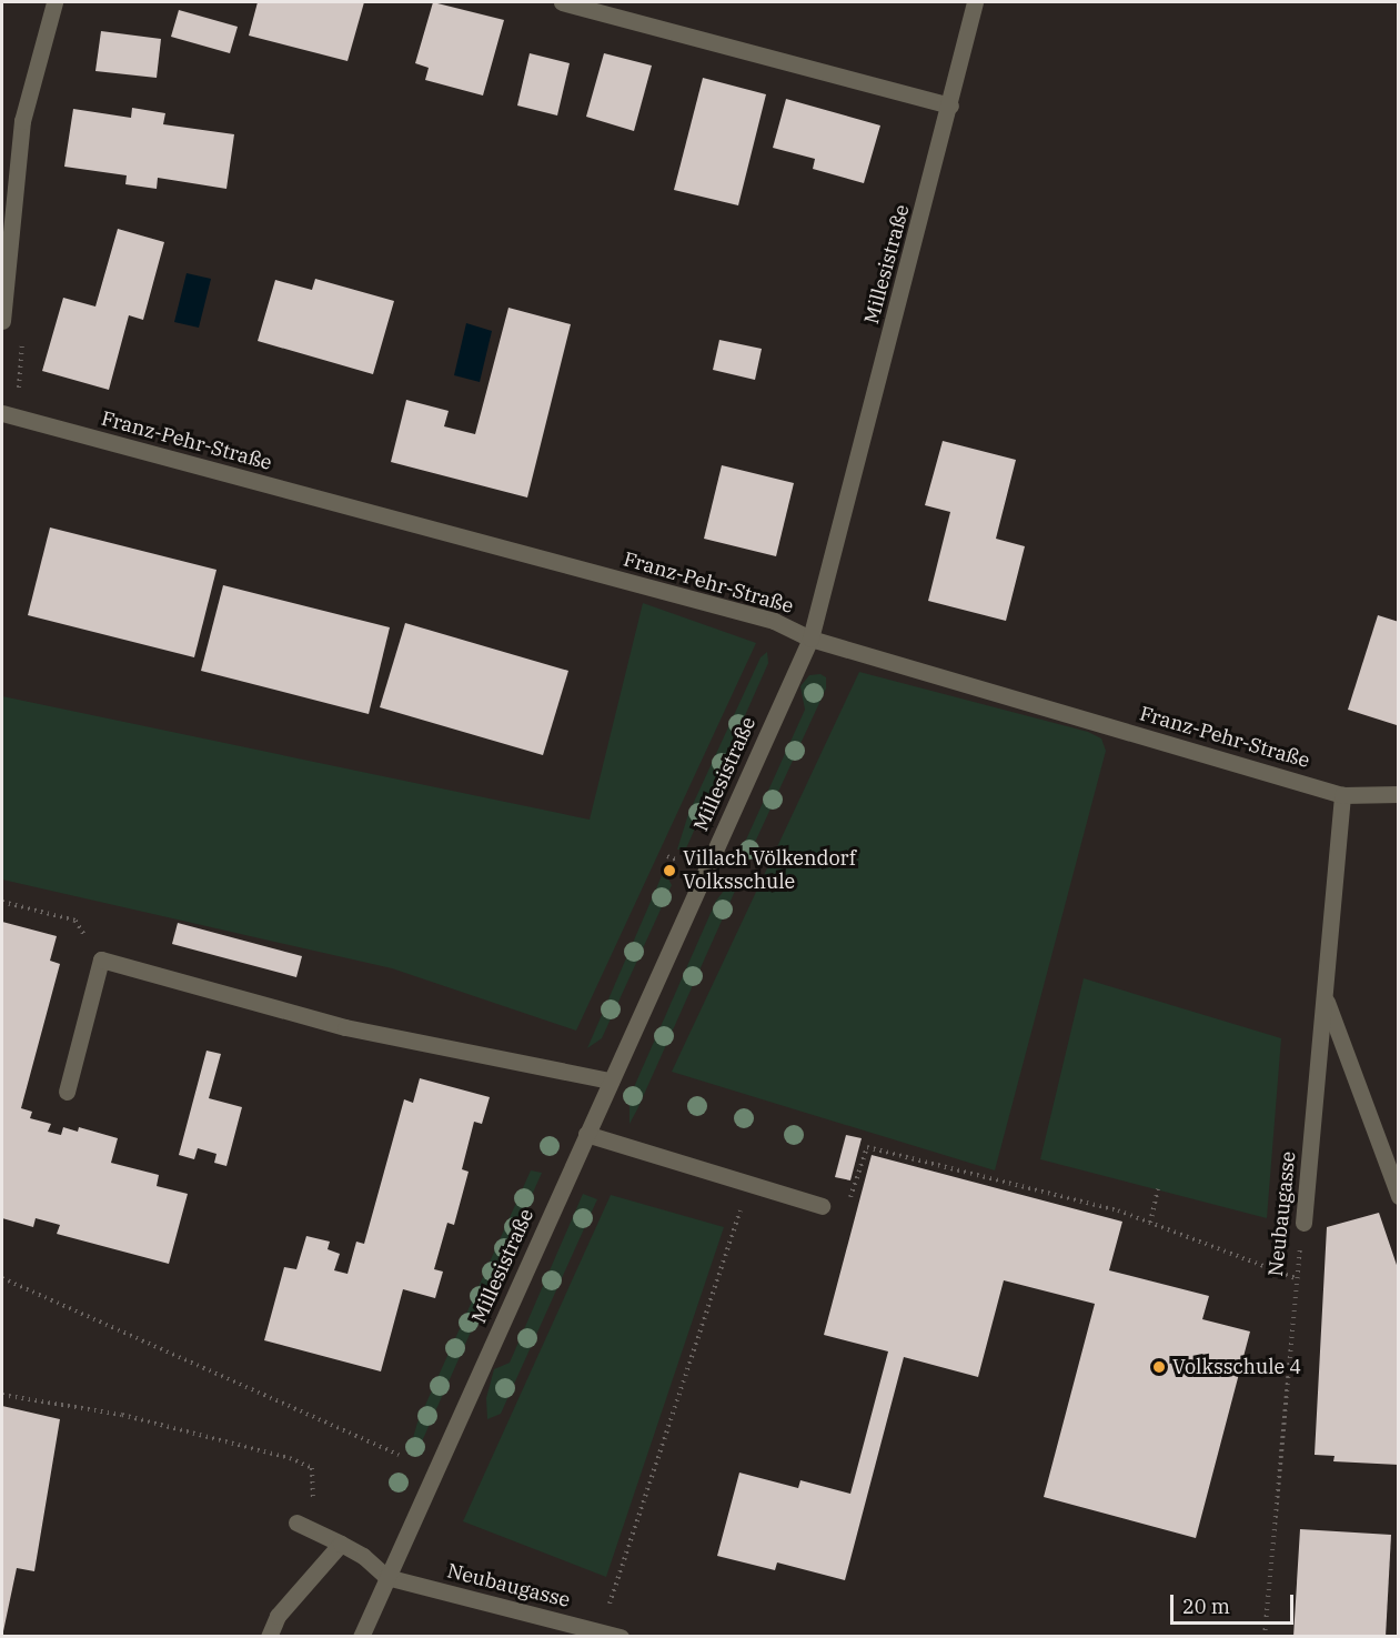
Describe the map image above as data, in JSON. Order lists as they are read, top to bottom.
{
  "streets": {
    "street": ["Millesistraße", "Franz-Pehr-Straße", "Neubaugasse"]
  },
  "crossings": [
    ["Millesistraße", "Franz-Pehr-Straße"],
    ["Millesistraße", "Neubaugasse"],
    ["Franz-Pehr-Straße", "Neubaugasse"]
  ],
  "places": ["Villach Völkendorf Volksschule", "Volksschule 4"],
  "scale_bar": "20 m"
}
